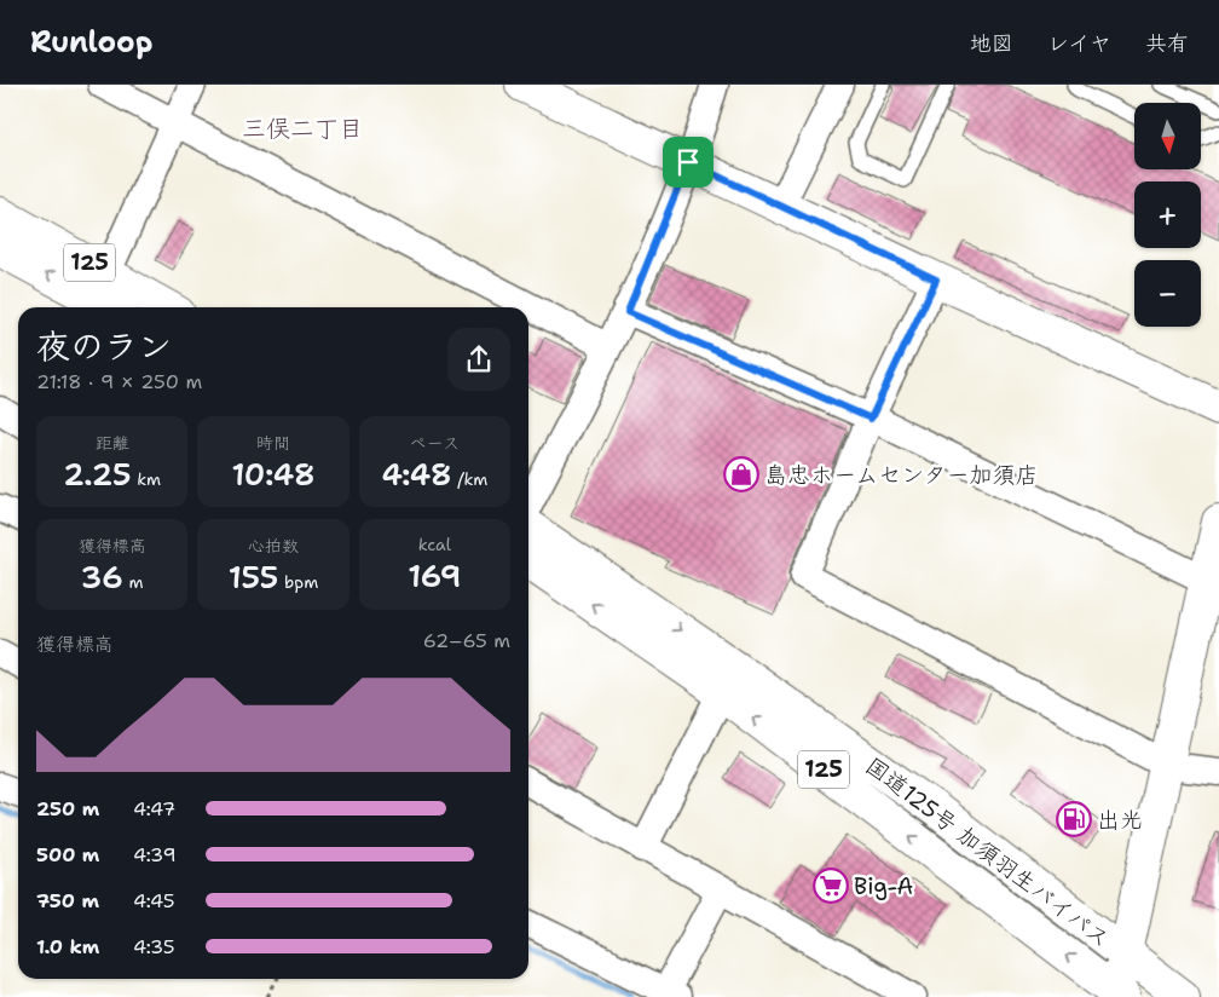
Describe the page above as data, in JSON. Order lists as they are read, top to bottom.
{
  "streets": {
    "main road": ["125", "国道125号 加須羽生バイパス"]
  },
  "districts": ["三俣二丁目"],
  "places": {
    "shop": ["島忠ホームセンター加須店"],
    "fuel station": ["出光"],
    "supermarket": ["Big-A"]
  },
  "north": "bottom",
  "page": {
    "header": "Runloop",
    "nav": ["地図", "レイヤ", "共有"],
    "map_buttons": ["+", "−"],
    "heading": ["夜のラン", "21:18 · 9 × 250 m"],
    "stats": [
      ["距離", "2.25 km"],
      ["時間", "10:48"],
      ["ペース", "4:48 /km"],
      ["獲得標高", "36 m"],
      ["心拍数", "155 bpm"],
      ["kcal", "169"]
    ],
    "chart": ["獲得標高", "62–65 m"],
    "list": [
      {
        "name": "250 m",
        "note": "4:47"
      },
      {
        "name": "500 m",
        "note": "4:39"
      },
      {
        "name": "750 m",
        "note": "4:45"
      },
      {
        "name": "1.0 km",
        "note": "4:35"
      }
    ]
  }
}
